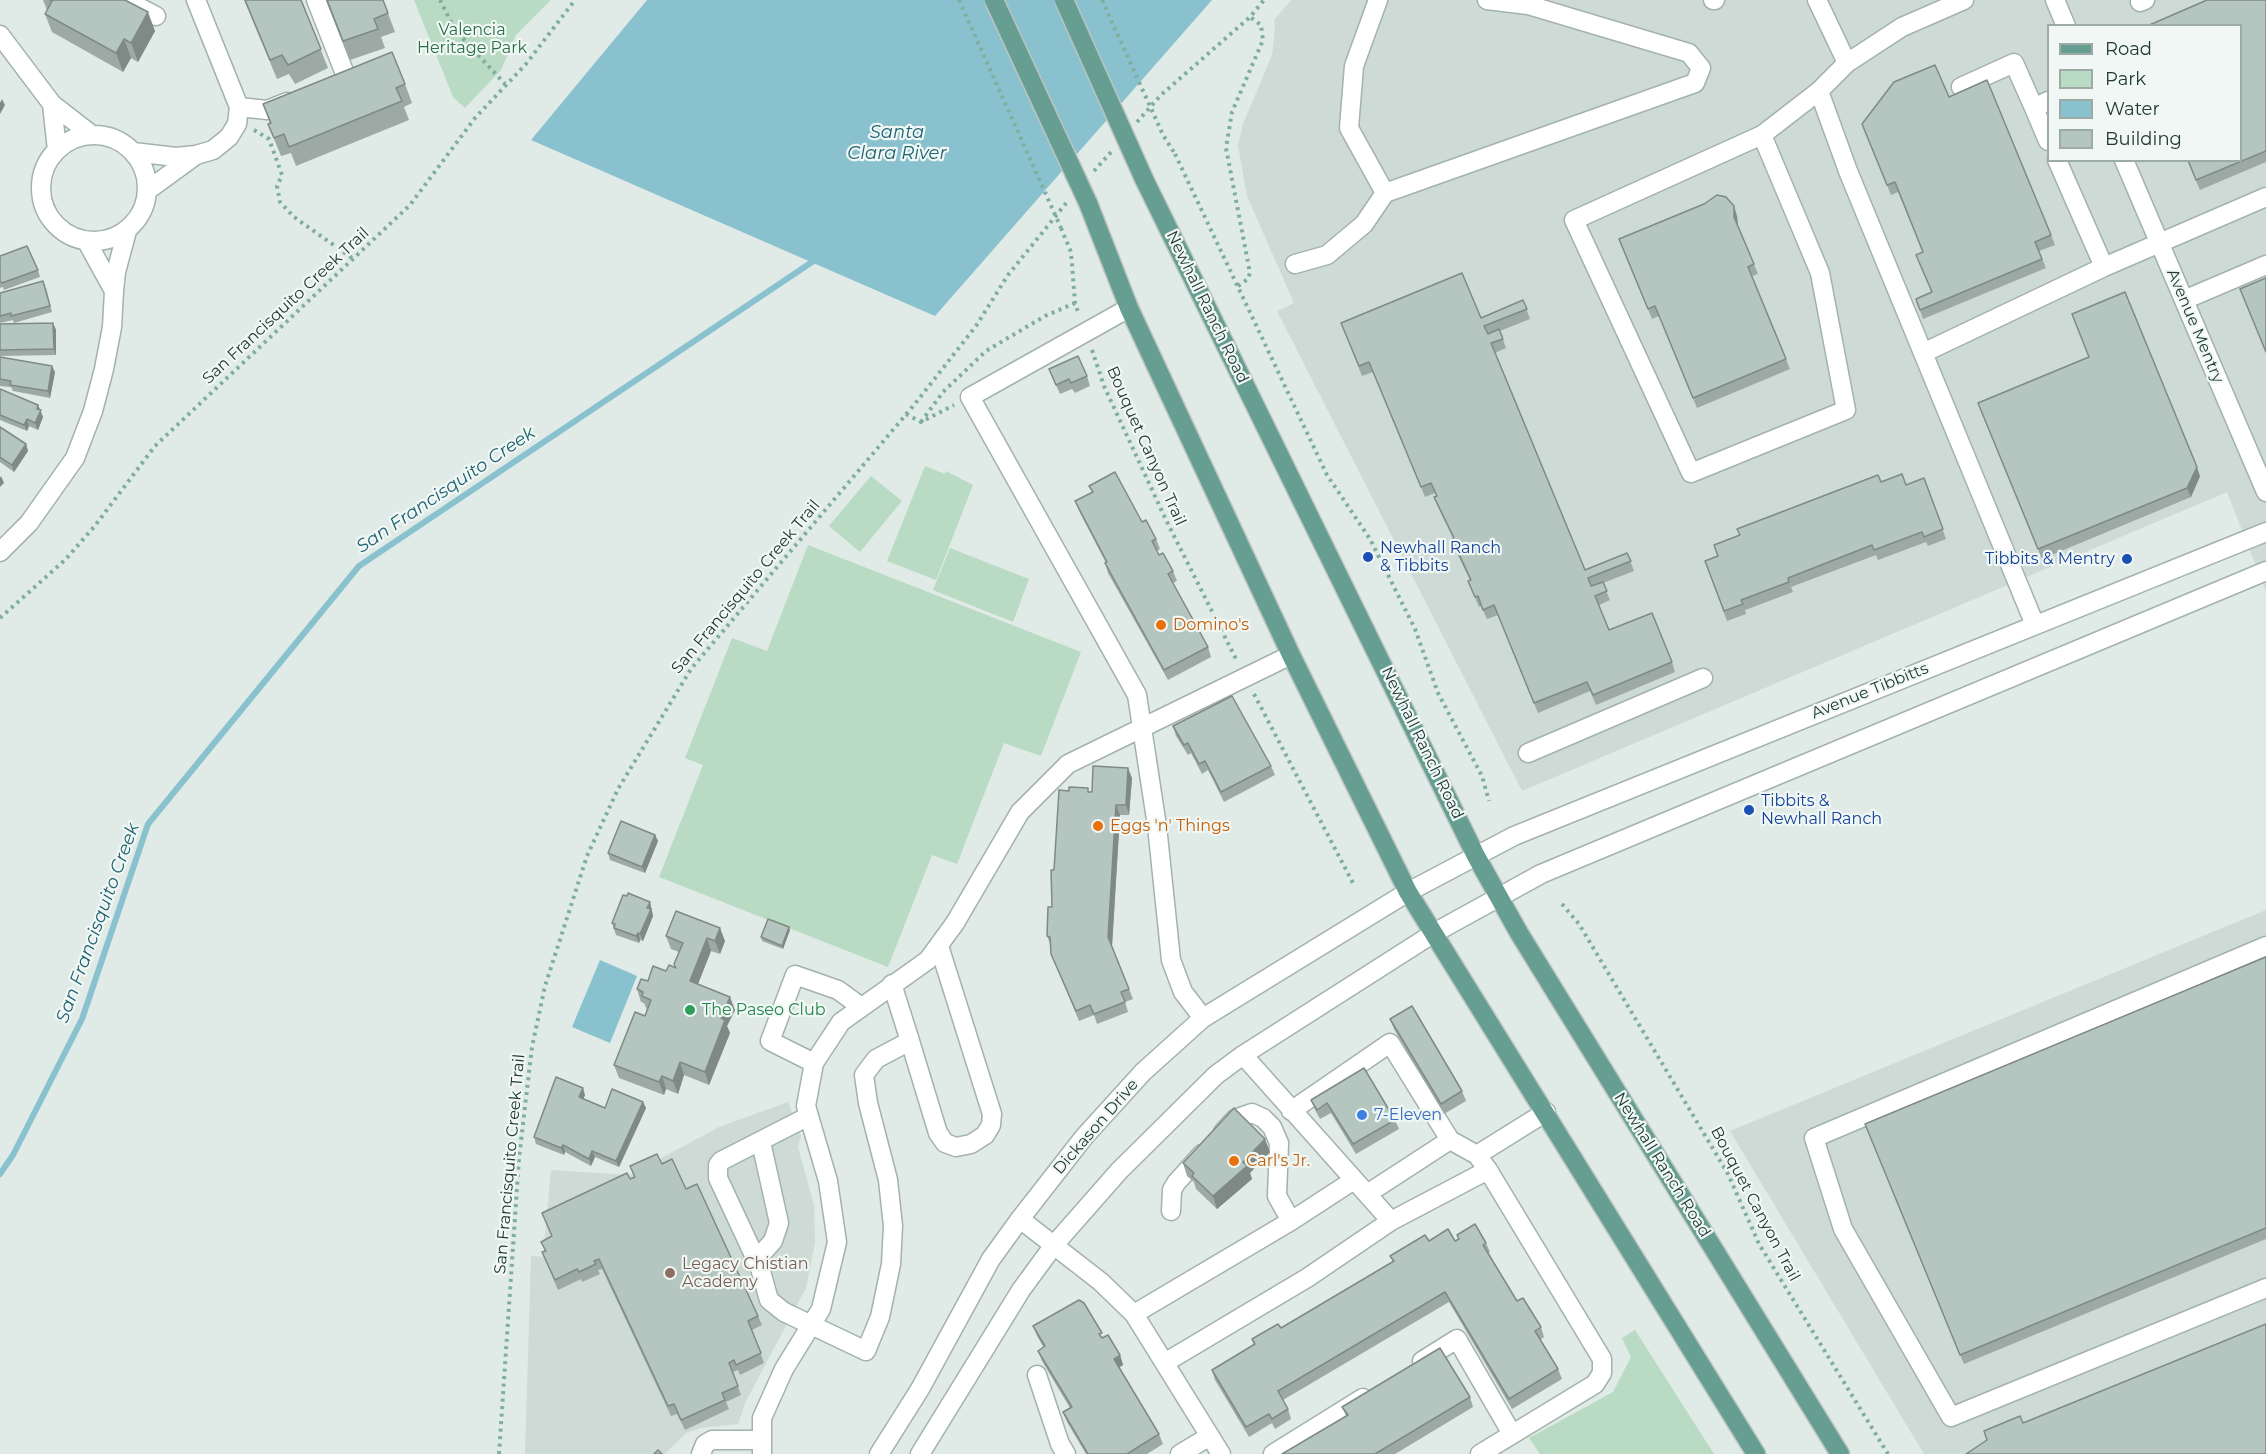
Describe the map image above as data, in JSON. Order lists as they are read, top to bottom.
{
  "streets": {
    "main road": ["Newhall Ranch Road"],
    "street": ["Avenue Mentry", "Avenue Tibbitts", "Dickason Drive"],
    "path": ["San Francisquito Creek Trail", "Bouquet Canyon Trail"]
  },
  "crossings": [
    ["Newhall Ranch Road", "Avenue Tibbitts"],
    ["Avenue Tibbitts", "Dickason Drive"]
  ],
  "water": ["Santa Clara River", "San Francisquito Creek"],
  "parks": ["Valencia Heritage Park"],
  "places": [
    "Newhall Ranch & Tibbits",
    "Tibbits & Mentry",
    "Domino's",
    "Tibbits & Newhall Ranch",
    "Eggs 'n' Things",
    "The Paseo Club",
    "7-Eleven",
    "Carl's Jr.",
    "Legacy Chistian Academy"
  ],
  "legend": [
    "Road",
    "Park",
    "Water",
    "Building"
  ]
}
